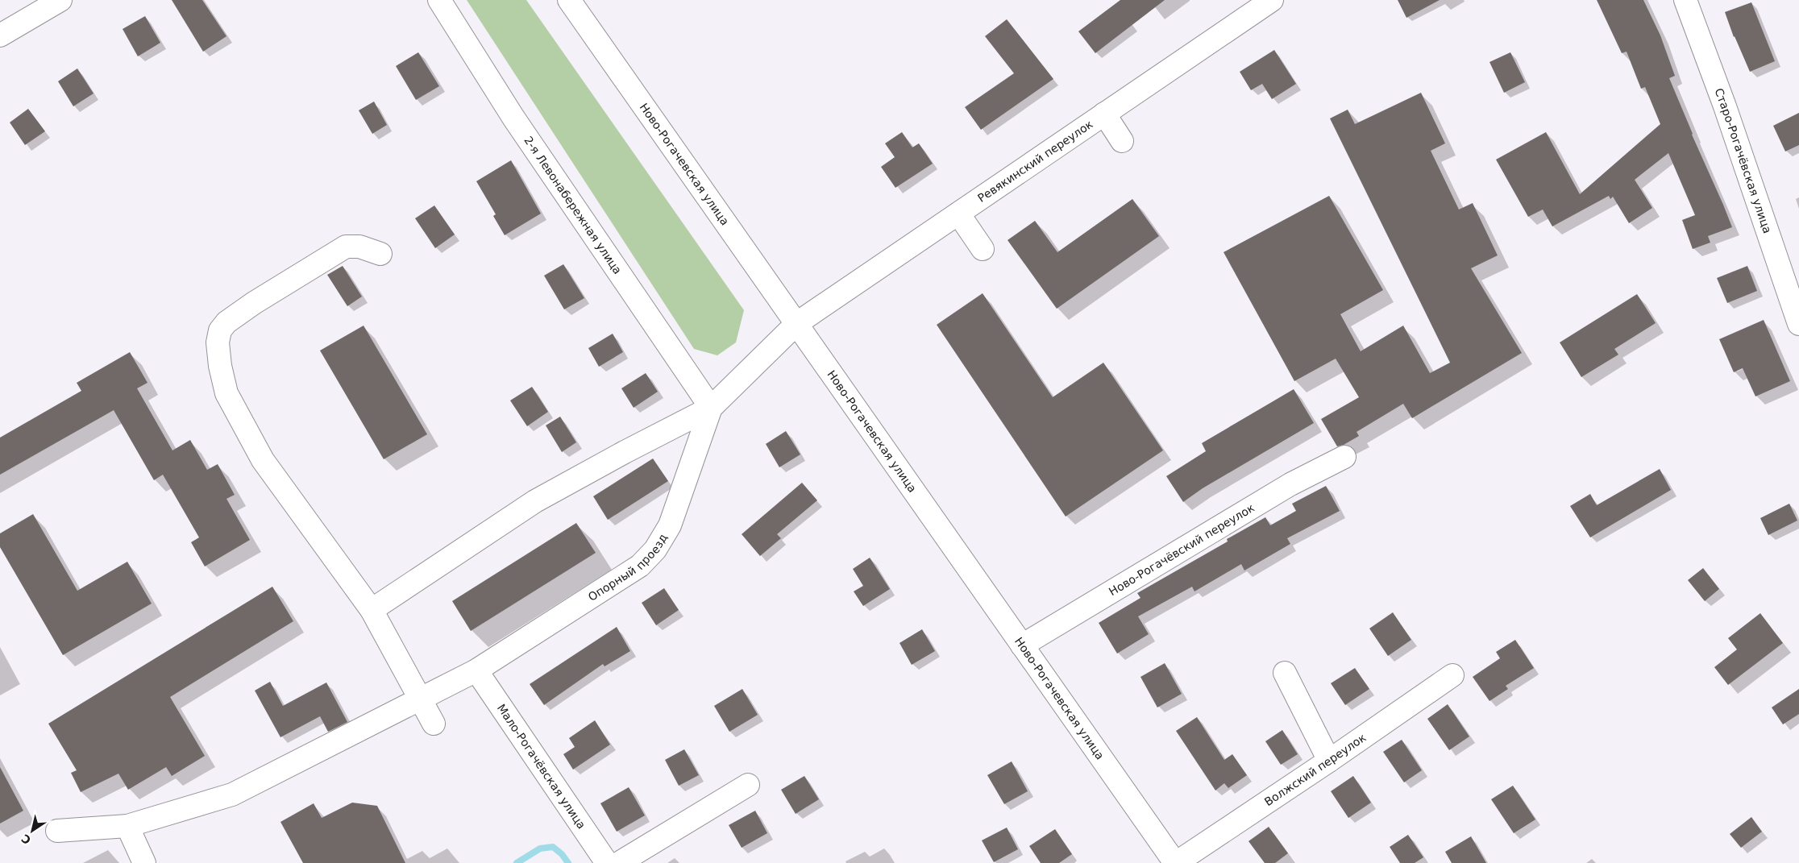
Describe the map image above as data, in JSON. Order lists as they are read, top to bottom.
{
  "streets": {
    "street": [
      "Ревякинский переулок",
      "Старо-Рогачёвская улица",
      "Ново-Рогачевская улица",
      "2-я Левонабережная улица",
      "Ново-Рогачёвский переулок",
      "Опорный проезд",
      "Мало-Рогачёвская улица",
      "Волжский переулок"
    ]
  },
  "crossings": [
    ["Ревякинский переулок", "Ново-Рогачевская улица"],
    ["Ревякинский переулок", "2-я Левонабережная улица"],
    ["Ревякинский переулок", "Опорный проезд"],
    ["Ново-Рогачевская улица", "Ново-Рогачёвский переулок"],
    ["Ново-Рогачевская улица", "Волжский переулок"],
    ["2-я Левонабережная улица", "Опорный проезд"],
    ["Опорный проезд", "Мало-Рогачёвская улица"]
  ],
  "north": "bottom left"
}
